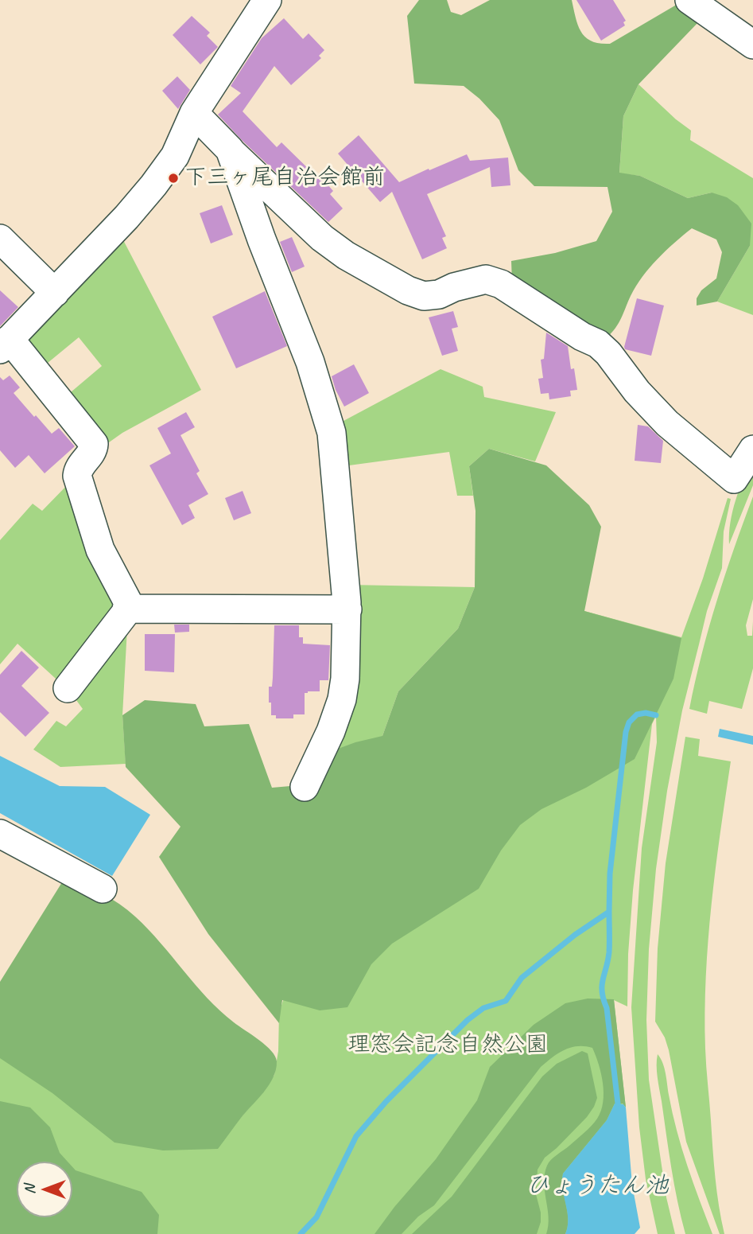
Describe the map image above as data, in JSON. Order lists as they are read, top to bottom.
{
  "water": ["ひょうたん池"],
  "parks": ["理窓会記念自然公園"],
  "places": ["下三ヶ尾自治会館前"],
  "north": "left"
}
